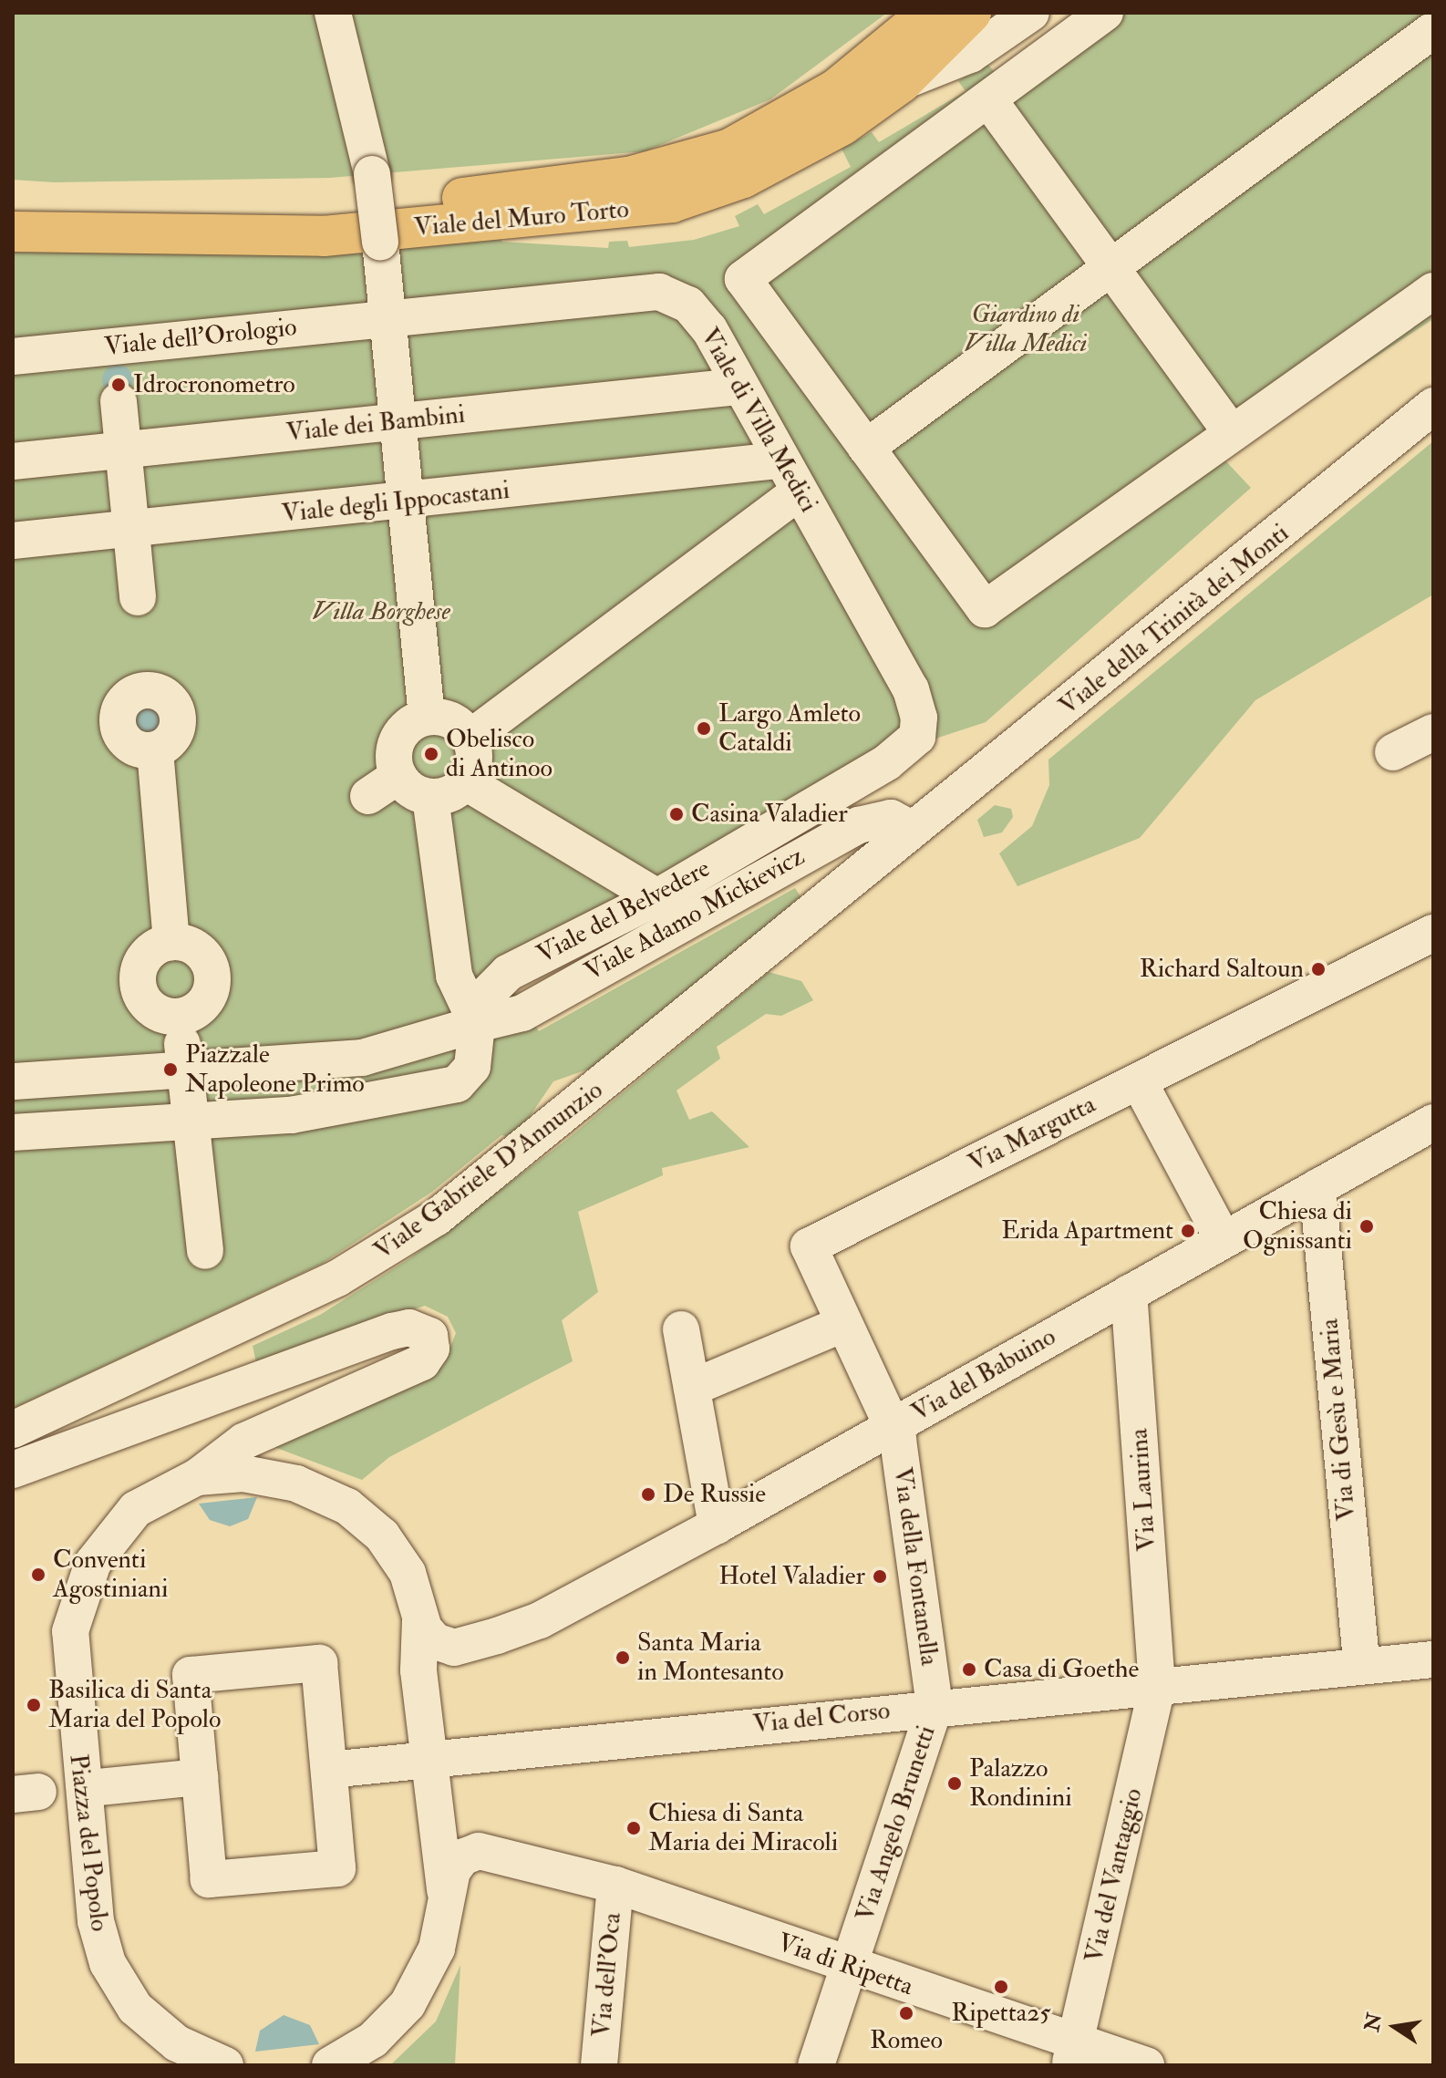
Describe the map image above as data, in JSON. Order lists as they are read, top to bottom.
{
  "streets": {
    "main road": ["Viale del Muro Torto"],
    "street": [
      "Viale dell'Orologio",
      "Viale di Villa Medici",
      "Viale dei Bambini",
      "Viale degli Ippocastani",
      "Viale della Trinità dei Monti",
      "Viale del Belvedere",
      "Viale Adamo Mickievicz",
      "Via Margutta",
      "Viale Gabriele D'Annunzio",
      "Via del Babuino",
      "Via di Gesù e Maria",
      "Via Laurina",
      "Via della Fontanella",
      "Via del Corso",
      "Via Angelo Brunetti",
      "Piazza del Popolo",
      "Via del Vantaggio",
      "Via di Ripetta",
      "Via dell'Oca"
    ]
  },
  "crossings": [
    ["Viale dell'Orologio", "Viale di Villa Medici"],
    ["Viale di Villa Medici", "Viale dei Bambini"],
    ["Viale di Villa Medici", "Viale degli Ippocastani"],
    ["Viale di Villa Medici", "Viale del Belvedere"],
    ["Viale della Trinità dei Monti", "Viale Adamo Mickievicz"],
    ["Viale della Trinità dei Monti", "Viale Gabriele D'Annunzio"],
    ["Viale del Belvedere", "Viale Adamo Mickievicz"],
    ["Viale Adamo Mickievicz", "Viale Gabriele D'Annunzio"],
    ["Via Margutta", "Via del Babuino"],
    ["Via Margutta", "Via della Fontanella"],
    ["Via del Babuino", "Via di Gesù e Maria"],
    ["Via del Babuino", "Via Laurina"],
    ["Via del Babuino", "Via della Fontanella"],
    ["Via del Babuino", "Piazza del Popolo"],
    ["Via Laurina", "Via del Corso"],
    ["Via Laurina", "Via del Vantaggio"],
    ["Via della Fontanella", "Via del Corso"],
    ["Via della Fontanella", "Via Angelo Brunetti"],
    ["Via del Corso", "Via Angelo Brunetti"],
    ["Via del Corso", "Piazza del Popolo"],
    ["Via del Corso", "Via del Vantaggio"],
    ["Via Angelo Brunetti", "Via di Ripetta"],
    ["Piazza del Popolo", "Via di Ripetta"],
    ["Via del Vantaggio", "Via di Ripetta"],
    ["Via di Ripetta", "Via dell'Oca"]
  ],
  "parks": ["Giardino di Villa Medici", "Villa Borghese"],
  "places": [
    "Idrocronometro",
    "Largo Amleto Cataldi",
    "Obelisco di Antinoo",
    "Casina Valadier",
    "Richard Saltoun",
    "Piazzale Napoleone Primo",
    "Chiesa di Ognissanti",
    "Erida Apartment",
    "De Russie",
    "Conventi Agostiniani",
    "Hotel Valadier",
    "Santa Maria in Montesanto",
    "Casa di Goethe",
    "Basilica di Santa Maria del Popolo",
    "Palazzo Rondinini",
    "Chiesa di Santa Maria dei Miracoli",
    "Ripetta25",
    "Romeo"
  ],
  "north": "left"
}
